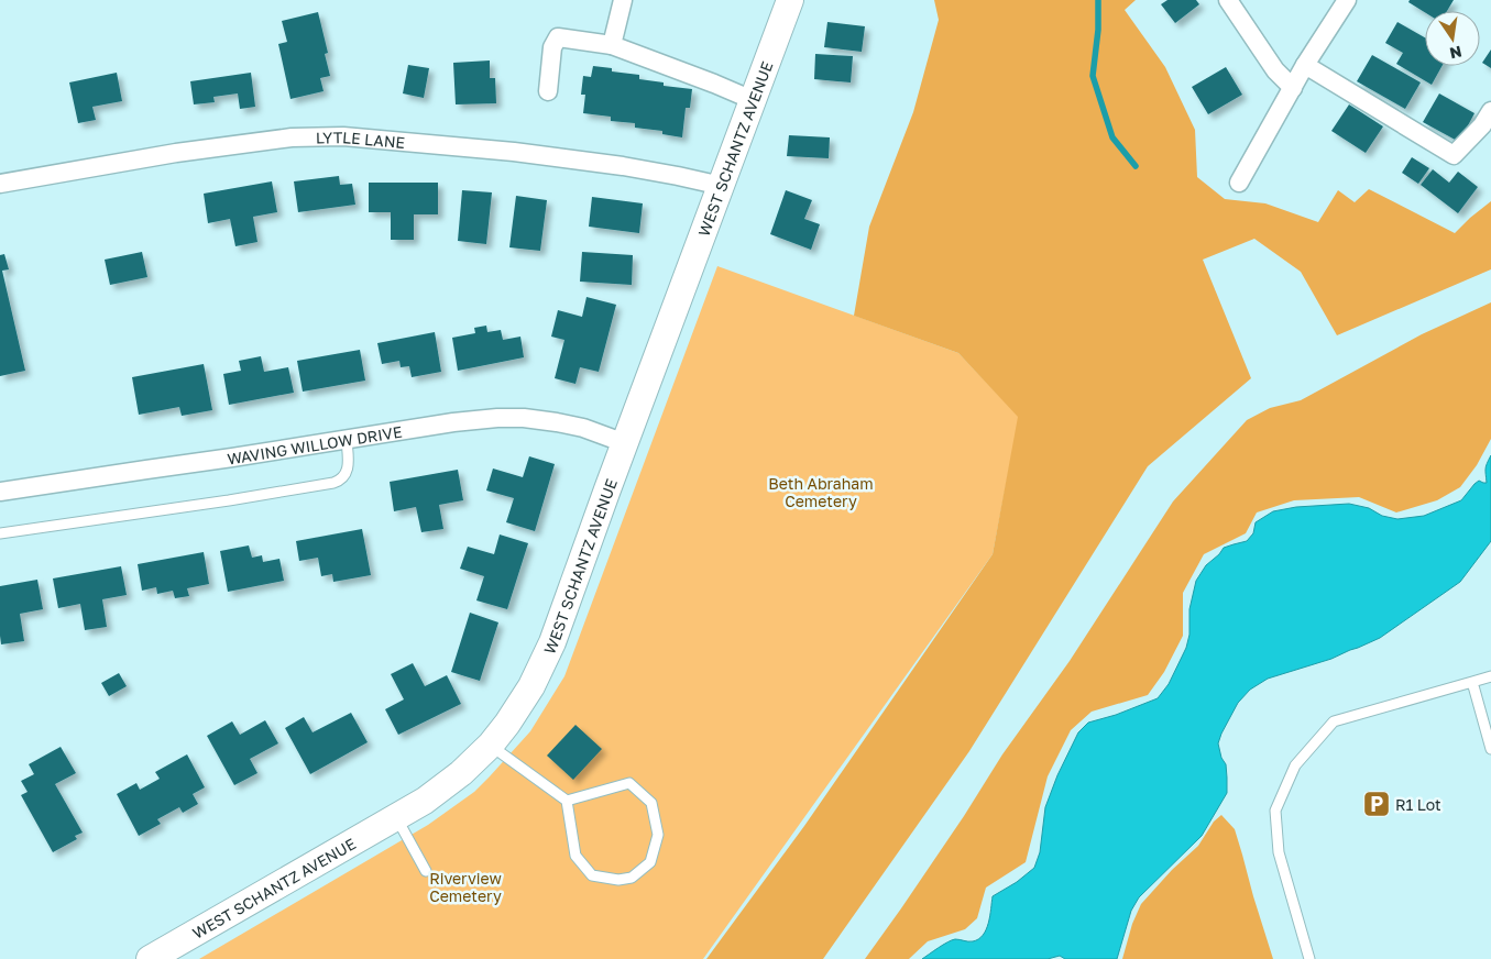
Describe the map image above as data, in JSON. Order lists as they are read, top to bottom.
{
  "streets": {
    "main road": ["WEST SCHANTZ AVENUE"],
    "street": ["LYTLE LANE", "WAVING WILLOW DRIVE"]
  },
  "crossings": [
    ["LYTLE LANE", "WEST SCHANTZ AVENUE"],
    ["WEST SCHANTZ AVENUE", "WAVING WILLOW DRIVE"]
  ],
  "parks": ["Beth Abraham Cemetery", "Riverview Cemetery"],
  "places": {
    "parking": ["R1 Lot"]
  },
  "north": "bottom"
}
